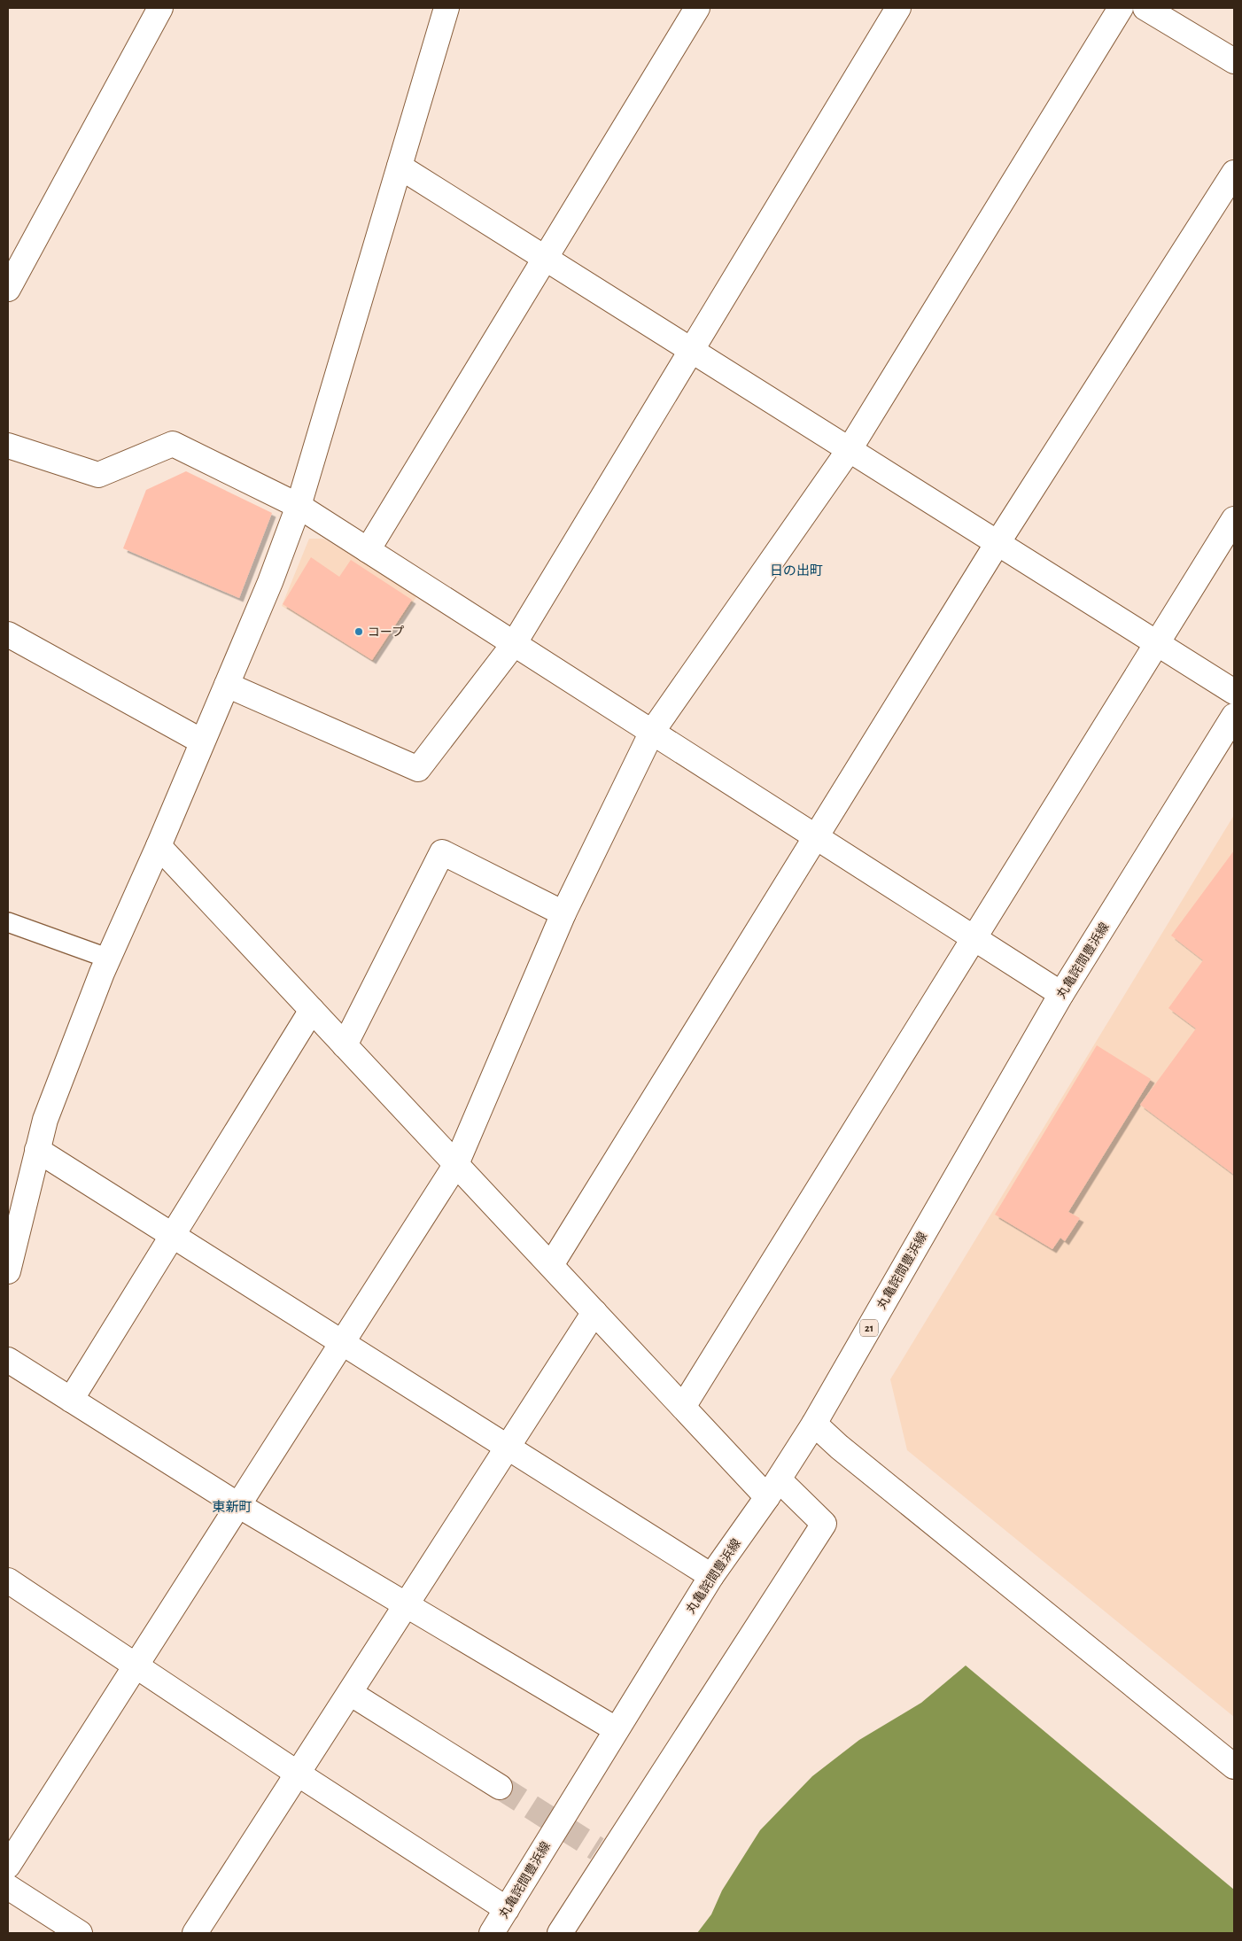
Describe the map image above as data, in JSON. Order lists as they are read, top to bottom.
{
  "streets": {
    "street": ["丸亀詫間豊浜線", "21"]
  },
  "districts": ["日の出町", "東新町"],
  "places": ["コープ"]
}
